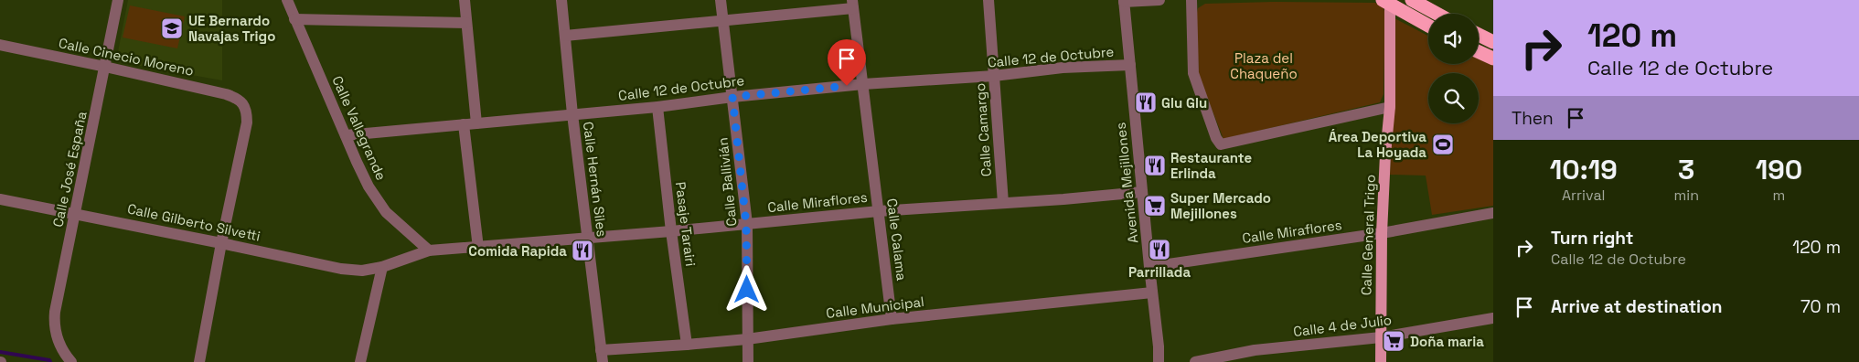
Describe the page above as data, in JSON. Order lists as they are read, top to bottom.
{
  "streets": {
    "main road": ["Calle General Trigo"],
    "street": [
      "Calle Cinecio Moreno",
      "Calle 12 de Octubre",
      "Calle Vallegrande",
      "Calle Camargo",
      "Calle José España",
      "Calle Hernán Siles",
      "Calle Ballivián",
      "Avenida Mejillones",
      "Calle Miraflores",
      "Calle Gilberto Silvetti",
      "Pasaje Tarairi",
      "Calle Calama",
      "Calle Municipal",
      "Calle 4 de Julio"
    ]
  },
  "crossings": [
    ["Calle Cinecio Moreno", "Calle José España"],
    ["Calle Cinecio Moreno", "Calle Gilberto Silvetti"],
    ["Calle 12 de Octubre", "Calle Vallegrande"],
    ["Calle 12 de Octubre", "Calle Camargo"],
    ["Calle 12 de Octubre", "Calle Hernán Siles"],
    ["Calle 12 de Octubre", "Calle Ballivián"],
    ["Calle 12 de Octubre", "Avenida Mejillones"],
    ["Calle 12 de Octubre", "Pasaje Tarairi"],
    ["Calle 12 de Octubre", "Calle Calama"],
    ["Calle Vallegrande", "Calle Miraflores"],
    ["Calle Camargo", "Calle Miraflores"],
    ["Calle José España", "Calle Gilberto Silvetti"],
    ["Calle Hernán Siles", "Calle Miraflores"],
    ["Calle Hernán Siles", "Calle Municipal"],
    ["Calle Ballivián", "Calle Miraflores"],
    ["Calle Ballivián", "Calle Municipal"],
    ["Avenida Mejillones", "Calle Miraflores"],
    ["Avenida Mejillones", "Calle Municipal"],
    ["Calle Miraflores", "Calle Gilberto Silvetti"],
    ["Calle Miraflores", "Pasaje Tarairi"],
    ["Calle Miraflores", "Calle General Trigo"],
    ["Calle Miraflores", "Calle Calama"],
    ["Pasaje Tarairi", "Calle Municipal"],
    ["Calle General Trigo", "Calle 4 de Julio"],
    ["Calle Calama", "Calle Municipal"]
  ],
  "parks": ["Plaza del Chaqueño"],
  "places": {
    "school or university": ["UE Bernardo Navajas Trigo"],
    "restaurant": [
      "Glu Glu",
      "Restaurante Erlinda",
      "Parrillada",
      "Comida Rapida"
    ],
    "sports": ["Área Deportiva La Hoyada"],
    "supermarket": ["Super Mercado Mejillones", "Doña maria"]
  },
  "page": {
    "turn": ["120 m", "Calle 12 de Octubre"],
    "then": "Then",
    "eta": [
      "10:19",
      "Arrival",
      "3",
      "min",
      "190",
      "m"
    ],
    "list": [
      {
        "name": "Turn right",
        "note": "Calle 12 de Octubre",
        "value": "120 m"
      },
      {
        "name": "Arrive at destination",
        "value": "70 m"
      }
    ]
  }
}
